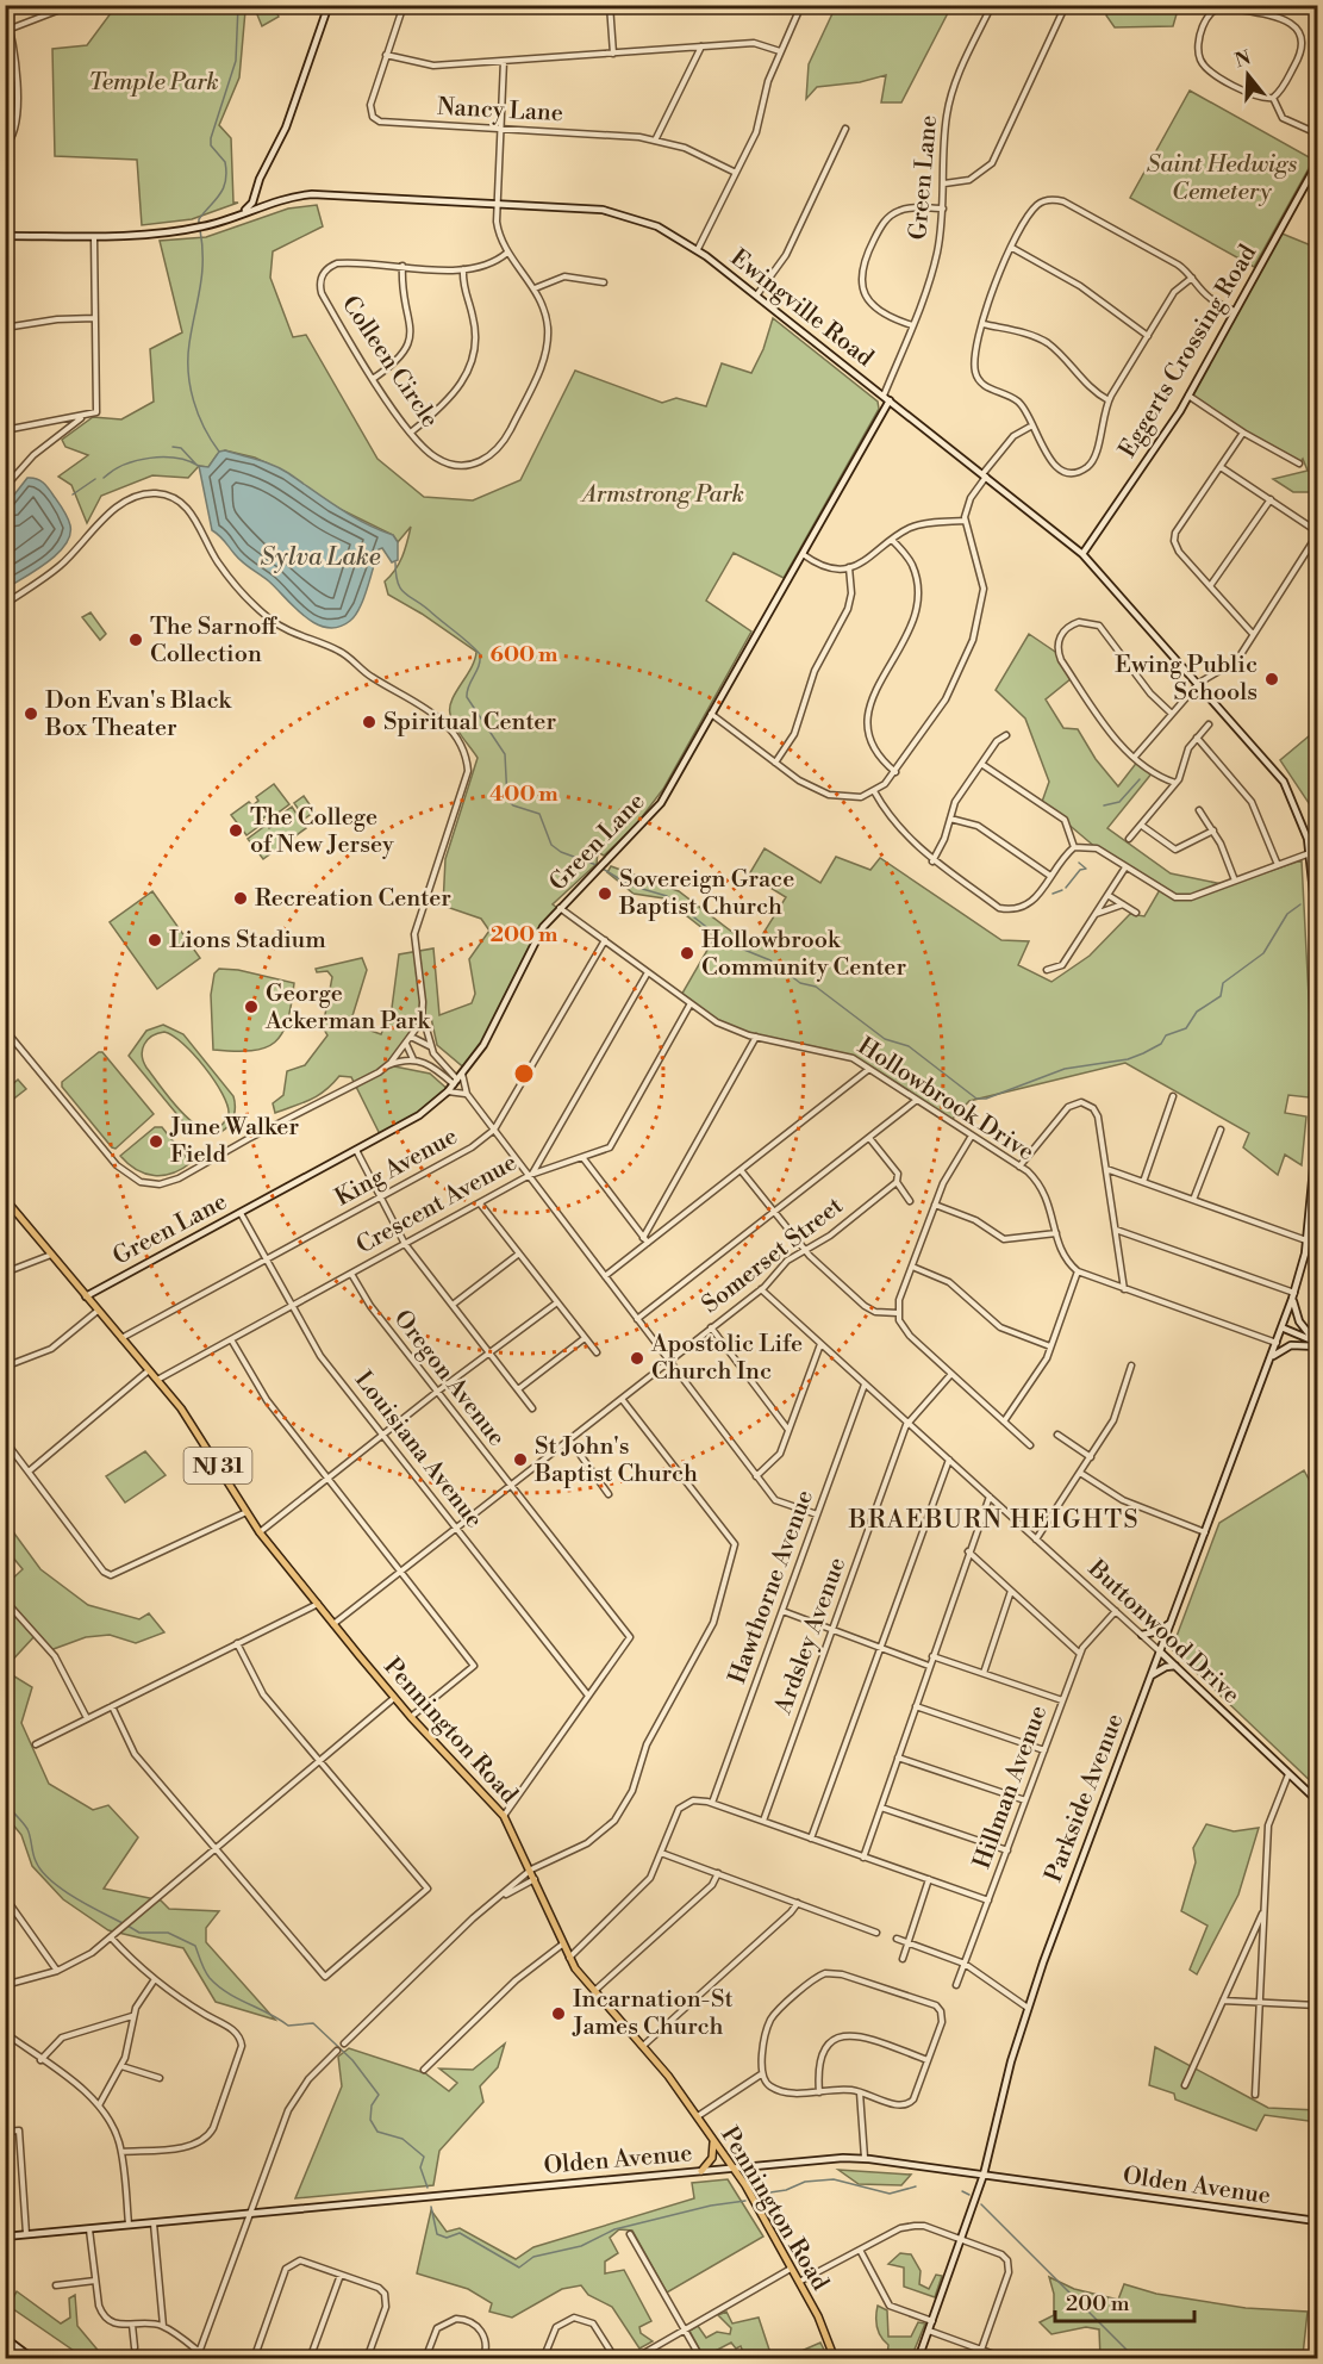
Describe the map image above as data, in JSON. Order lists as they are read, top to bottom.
{
  "streets": {
    "main road": [
      "Green Lane",
      "Ewingville Road",
      "Eggerts Crossing Road",
      "NJ 31",
      "Buttonwood Drive",
      "Pennington Road",
      "Parkside Avenue",
      "Olden Avenue"
    ],
    "street": [
      "Nancy Lane",
      "Colleen Circle",
      "Hollowbrook Drive",
      "King Avenue",
      "Crescent Avenue",
      "Somerset Street",
      "Oregon Avenue",
      "Louisiana Avenue",
      "Hawthorne Avenue",
      "Ardsley Avenue",
      "Hillman Avenue"
    ]
  },
  "crossings": [
    ["Nancy Lane", "Colleen Circle"],
    ["Green Lane", "Ewingville Road"],
    ["Green Lane", "Hollowbrook Drive"],
    ["Green Lane", "Louisiana Avenue"],
    ["Green Lane", "Pennington Road"],
    ["Ewingville Road", "Eggerts Crossing Road"],
    ["Ewingville Road", "Colleen Circle"],
    ["Hollowbrook Drive", "King Avenue"],
    ["Hollowbrook Drive", "Crescent Avenue"],
    ["King Avenue", "Louisiana Avenue"],
    ["King Avenue", "Pennington Road"],
    ["Crescent Avenue", "Oregon Avenue"],
    ["Crescent Avenue", "Louisiana Avenue"],
    ["Crescent Avenue", "Pennington Road"],
    ["Somerset Street", "Oregon Avenue"],
    ["Somerset Street", "Louisiana Avenue"],
    ["Somerset Street", "Buttonwood Drive"],
    ["Somerset Street", "Pennington Road"],
    ["Oregon Avenue", "Louisiana Avenue"],
    ["Hawthorne Avenue", "Buttonwood Drive"],
    ["Buttonwood Drive", "Ardsley Avenue"],
    ["Buttonwood Drive", "Hillman Avenue"],
    ["Buttonwood Drive", "Parkside Avenue"],
    ["Pennington Road", "Olden Avenue"],
    ["Parkside Avenue", "Olden Avenue"]
  ],
  "districts": ["BRAEBURN HEIGHTS"],
  "water": ["Sylva Lake"],
  "parks": ["Temple Park", "Saint Hedwigs Cemetery", "Armstrong Park"],
  "places": [
    "The Sarnoff Collection",
    "Ewing Public Schools",
    "Don Evan's Black Box Theater",
    "Spiritual Center",
    "The College of New Jersey",
    "Sovereign Grace Baptist Church",
    "Recreation Center",
    "Lions Stadium",
    "Hollowbrook Community Center",
    "George Ackerman Park",
    "June Walker Field",
    "Apostolic Life Church Inc",
    "St John's Baptist Church",
    "Incarnation-St James Church"
  ],
  "scale_bar": "200 m",
  "north": "top",
  "rings": ["600 m", "400 m", "200 m"]
}
